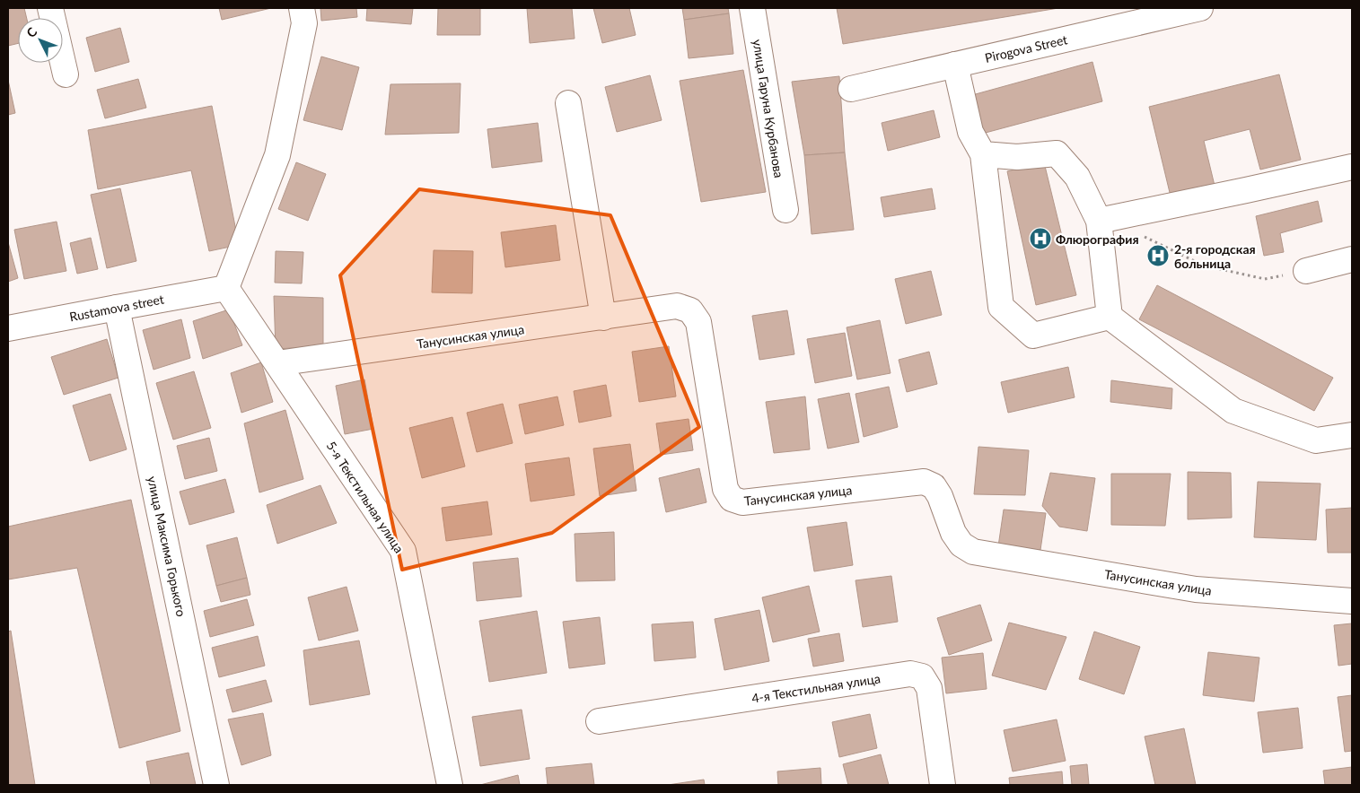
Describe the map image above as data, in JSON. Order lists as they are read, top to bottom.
{
  "streets": {
    "street": [
      "Pirogova Street",
      "улица Гаруна Курбанова",
      "Rustamova street",
      "Танусинская улица",
      "5-я Текстильная улица",
      "улица Максима Горького",
      "4-я Текстильная улица"
    ]
  },
  "crossings": [
    ["Rustamova street", "5-я Текстильная улица"],
    ["Rustamova street", "улица Максима Горького"],
    ["Танусинская улица", "5-я Текстильная улица"]
  ],
  "places": {
    "hospital": ["Флюрография", "2-я городская больница"]
  },
  "north": "top left"
}
